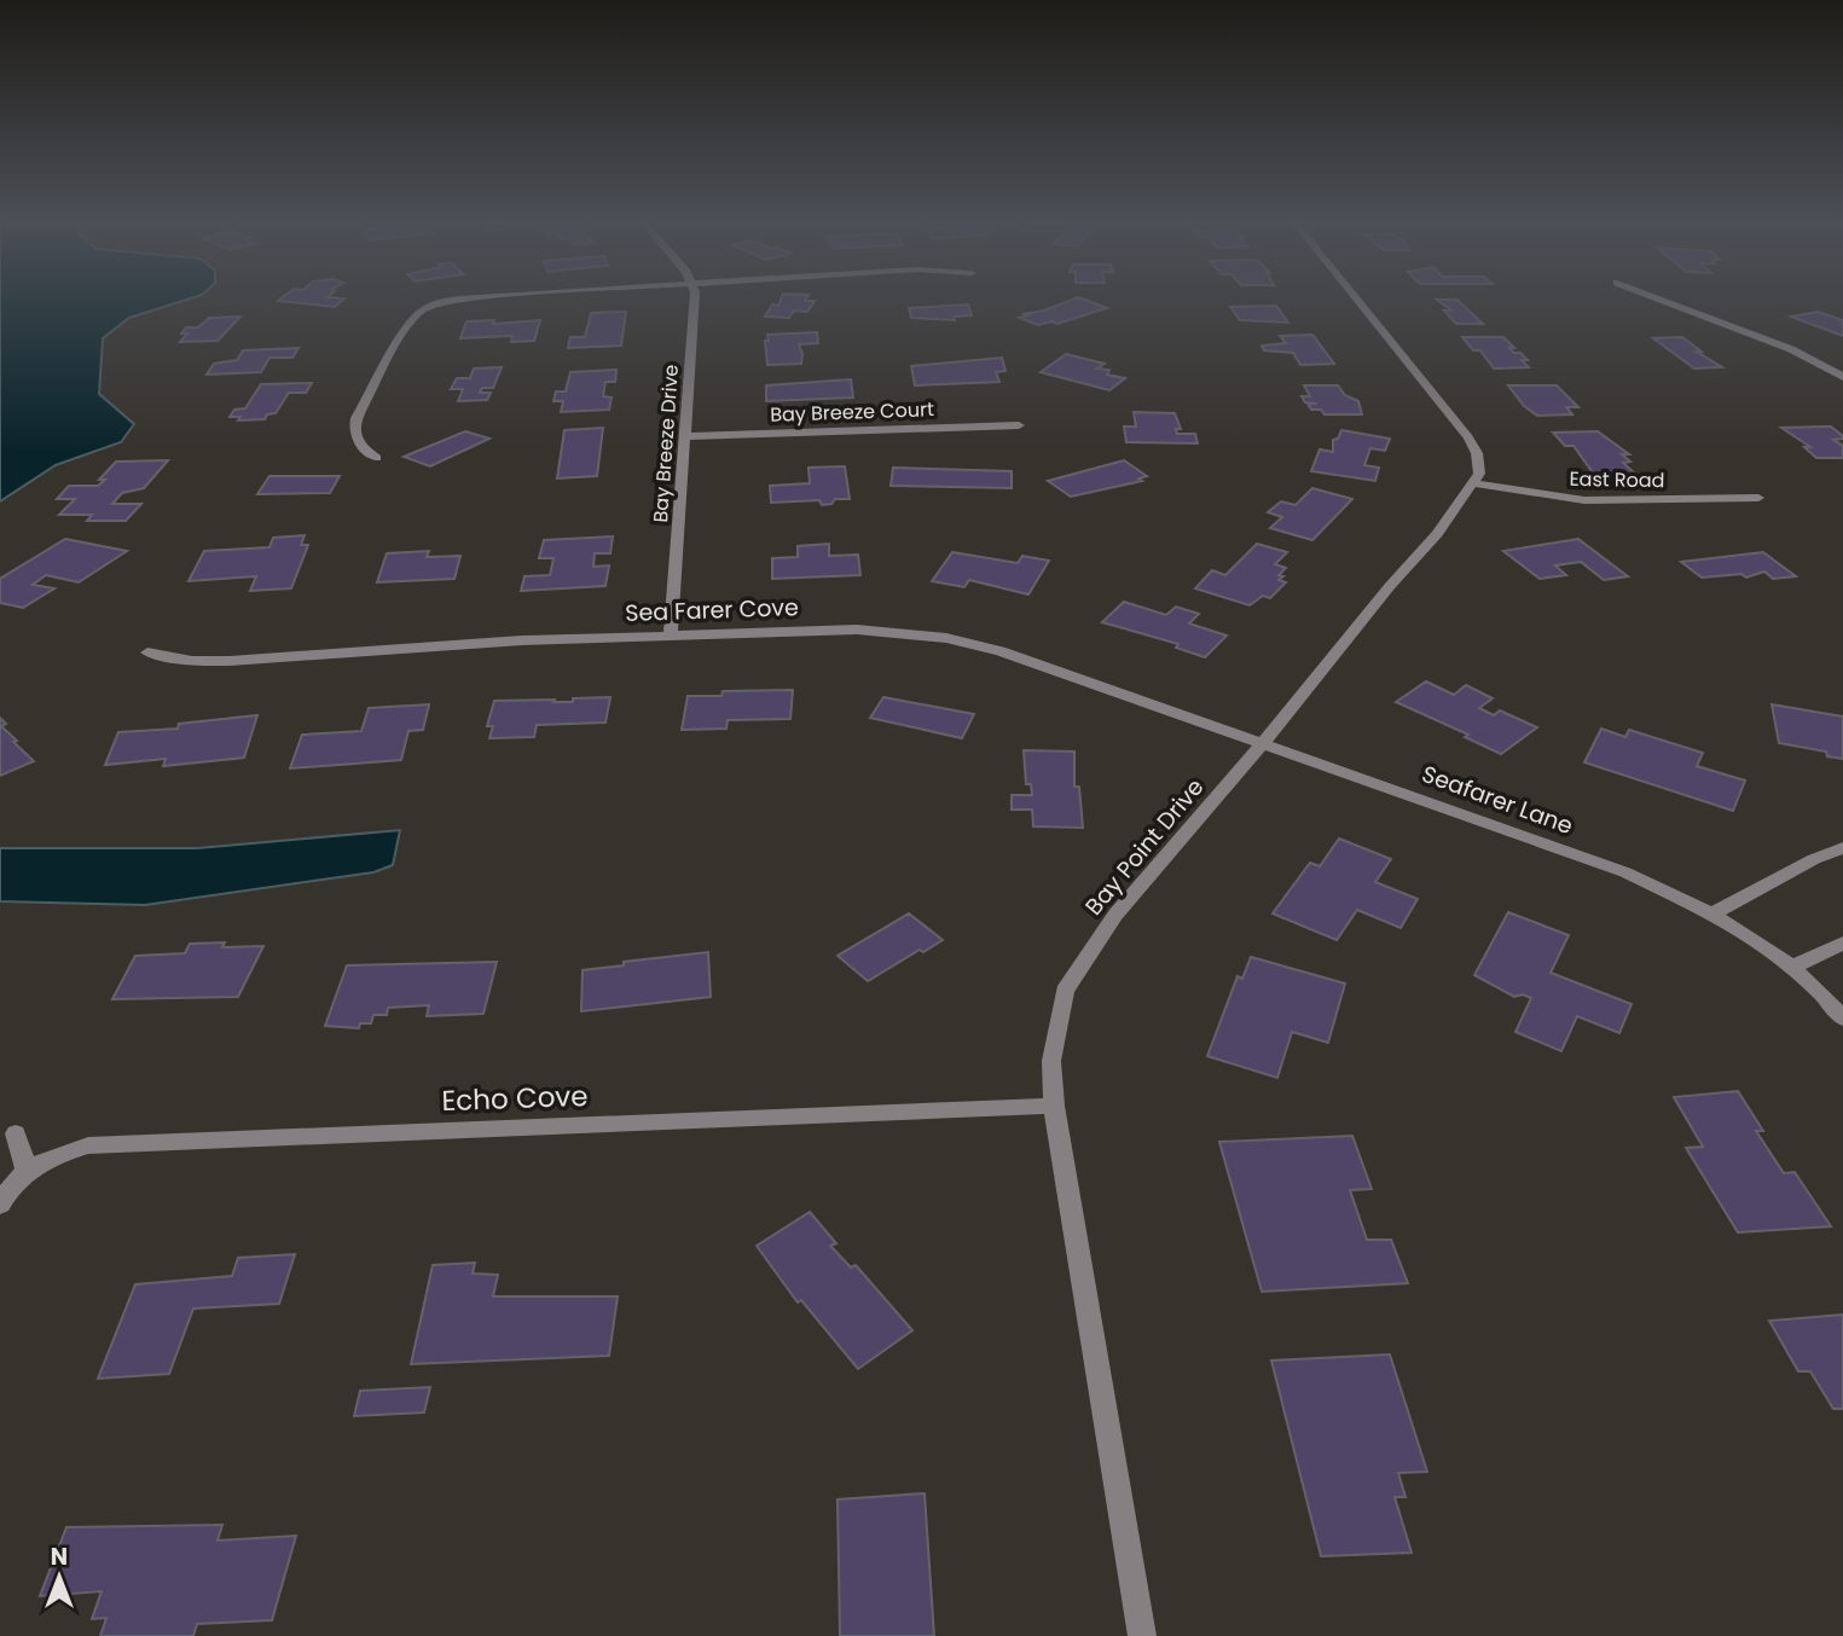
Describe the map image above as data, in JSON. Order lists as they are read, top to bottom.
{
  "streets": {
    "street": [
      "Bay Breeze Court",
      "Bay Breeze Drive",
      "East Road",
      "Sea Farer Cove",
      "Seafarer Lane",
      "Bay Point Drive",
      "Echo Cove"
    ]
  },
  "crossings": [
    ["Bay Breeze Court", "Bay Breeze Drive"],
    ["Bay Breeze Drive", "Sea Farer Cove"],
    ["East Road", "Bay Point Drive"],
    ["Sea Farer Cove", "Seafarer Lane"],
    ["Sea Farer Cove", "Bay Point Drive"],
    ["Seafarer Lane", "Bay Point Drive"],
    ["Bay Point Drive", "Echo Cove"]
  ],
  "north": "top"
}
